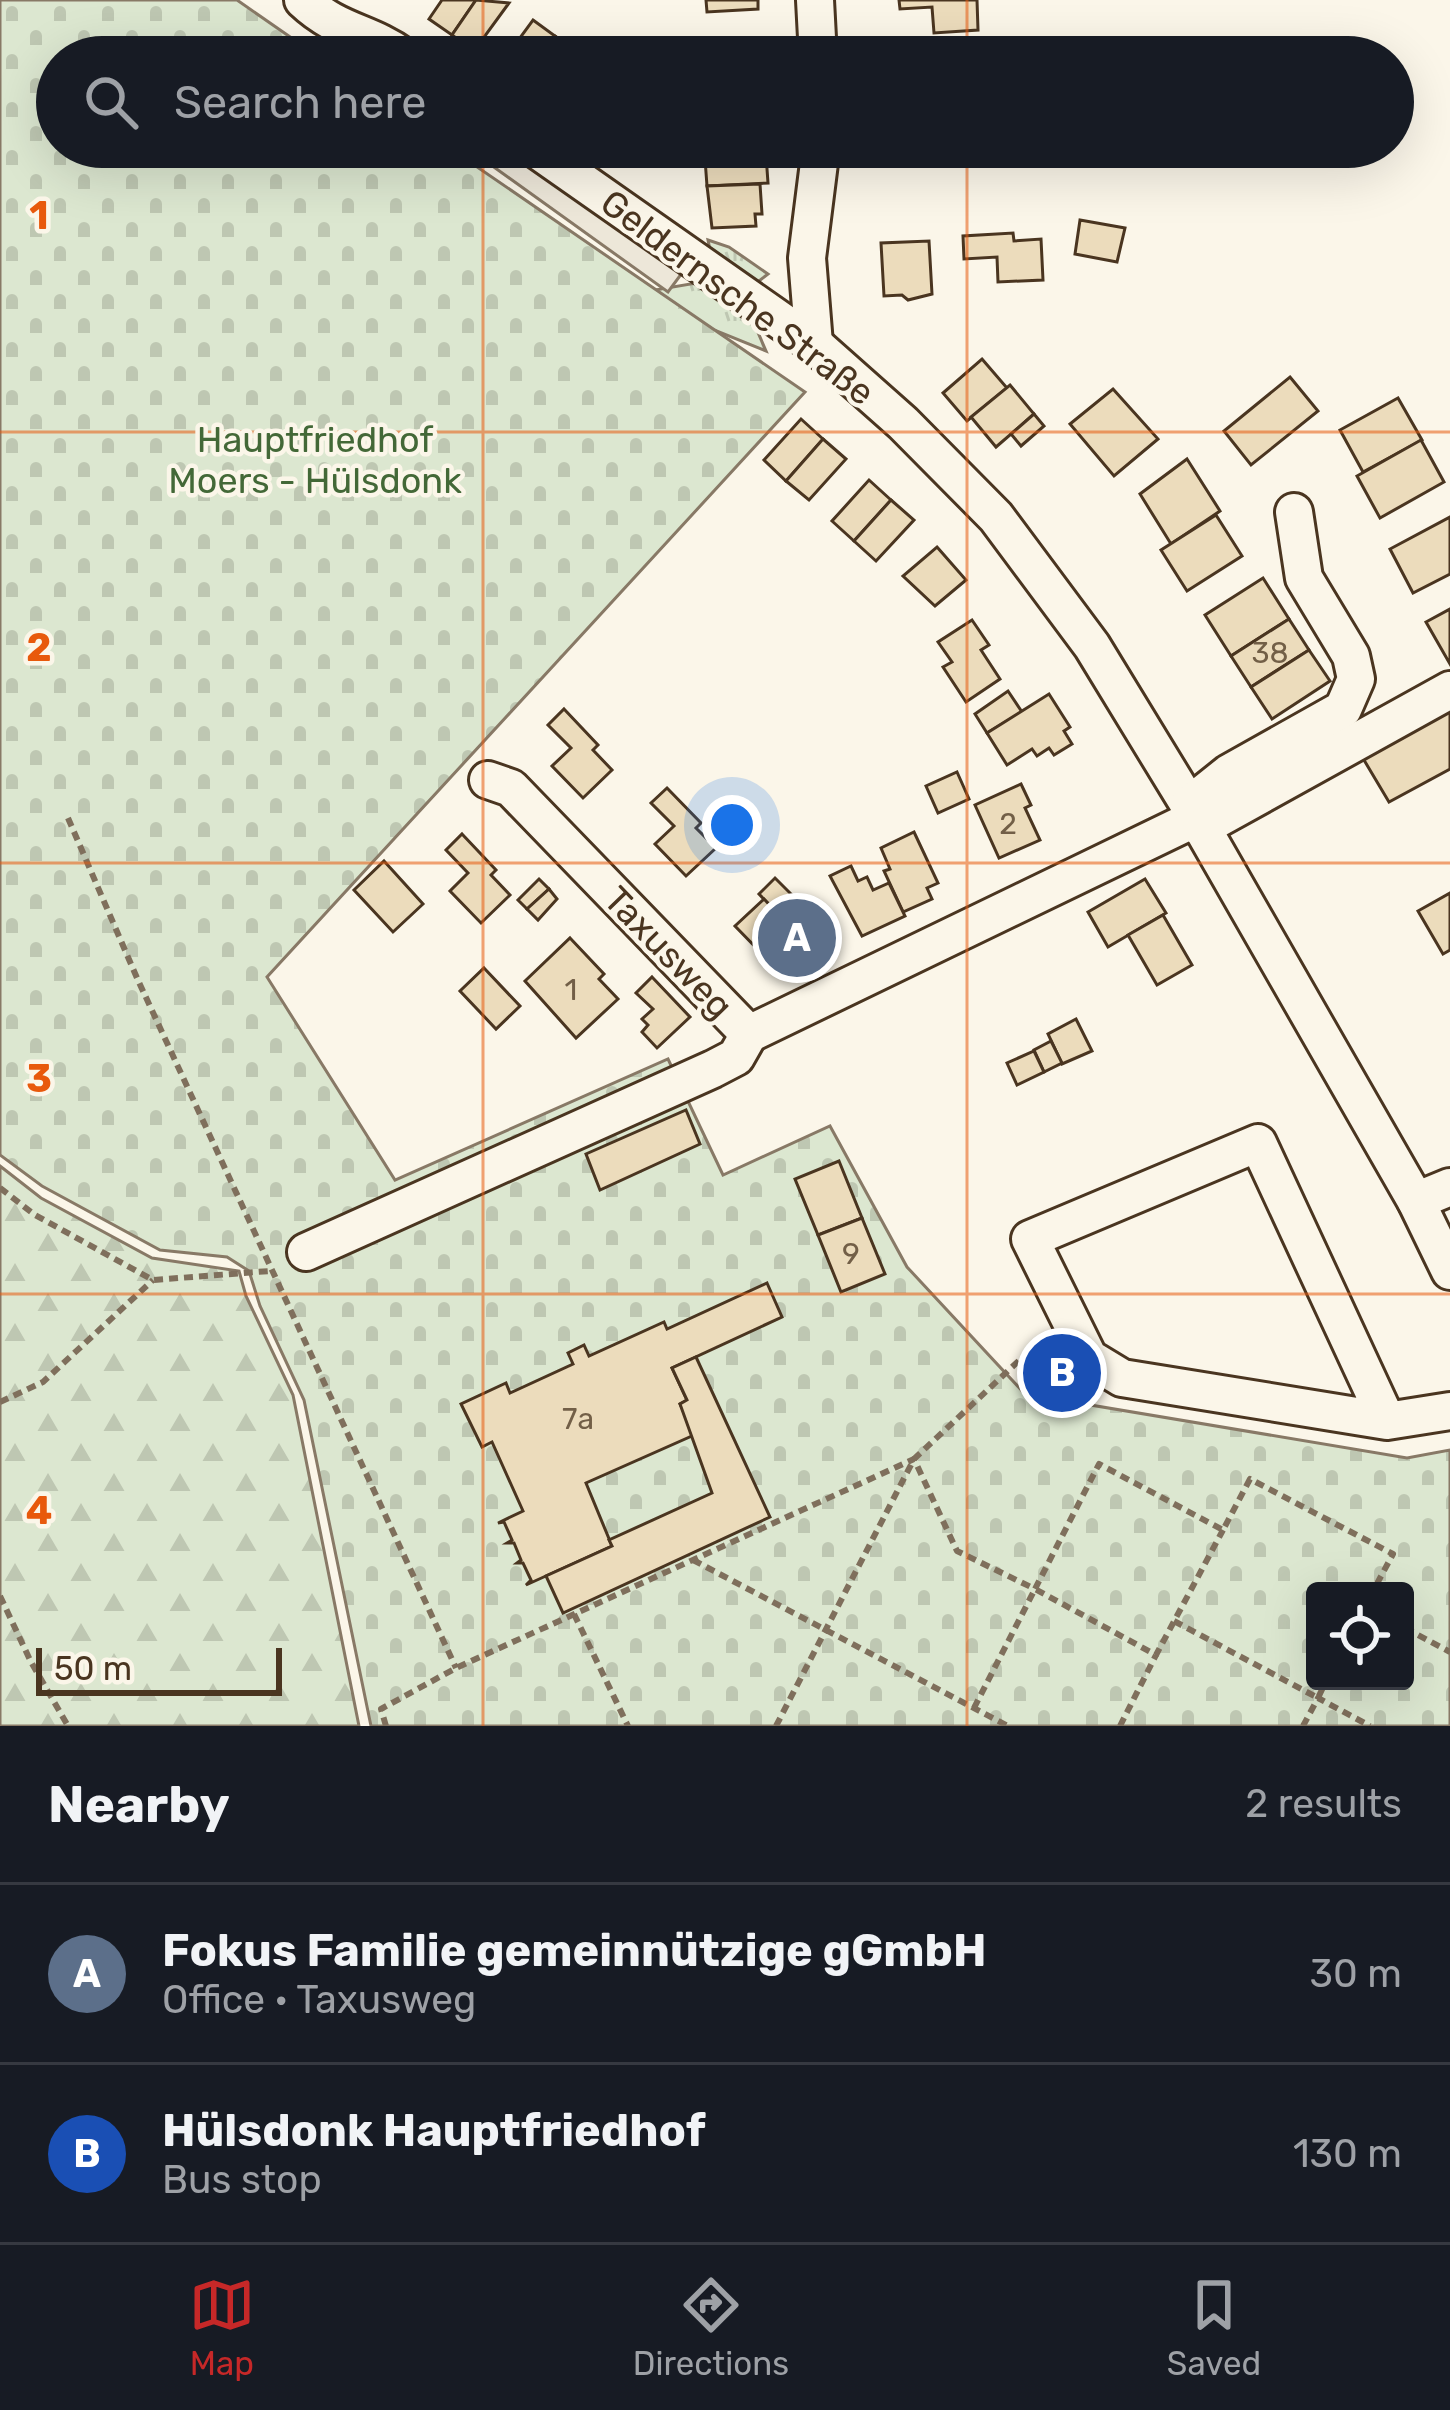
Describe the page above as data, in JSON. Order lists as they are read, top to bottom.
{
  "streets": {
    "street": ["Geldernsche Straße", "Taxusweg"]
  },
  "crossings": [
    ["Geldernsche Straße", "Taxusweg"]
  ],
  "parks": ["Hauptfriedhof Moers - Hülsdonk"],
  "house_numbers": [
    "38",
    "2",
    "1",
    "9",
    "7a"
  ],
  "scale_bar": "50 m",
  "page": {
    "search": "Search here",
    "pins": ["A", "B"],
    "scale": "50 m",
    "heading": ["Nearby", "2 results"],
    "list": [
      {
        "mark": "A",
        "name": "Fokus Familie gemeinnützige gGmbH",
        "note": "Office · Taxusweg",
        "value": "30 m"
      },
      {
        "mark": "B",
        "name": "Hülsdonk Hauptfriedhof",
        "note": "Bus stop",
        "value": "130 m"
      }
    ],
    "nav": ["Map", "Directions", "Saved"]
  },
  "grid": {
    "rows": [
      "1",
      "2",
      "3",
      "4"
    ]
  }
}
